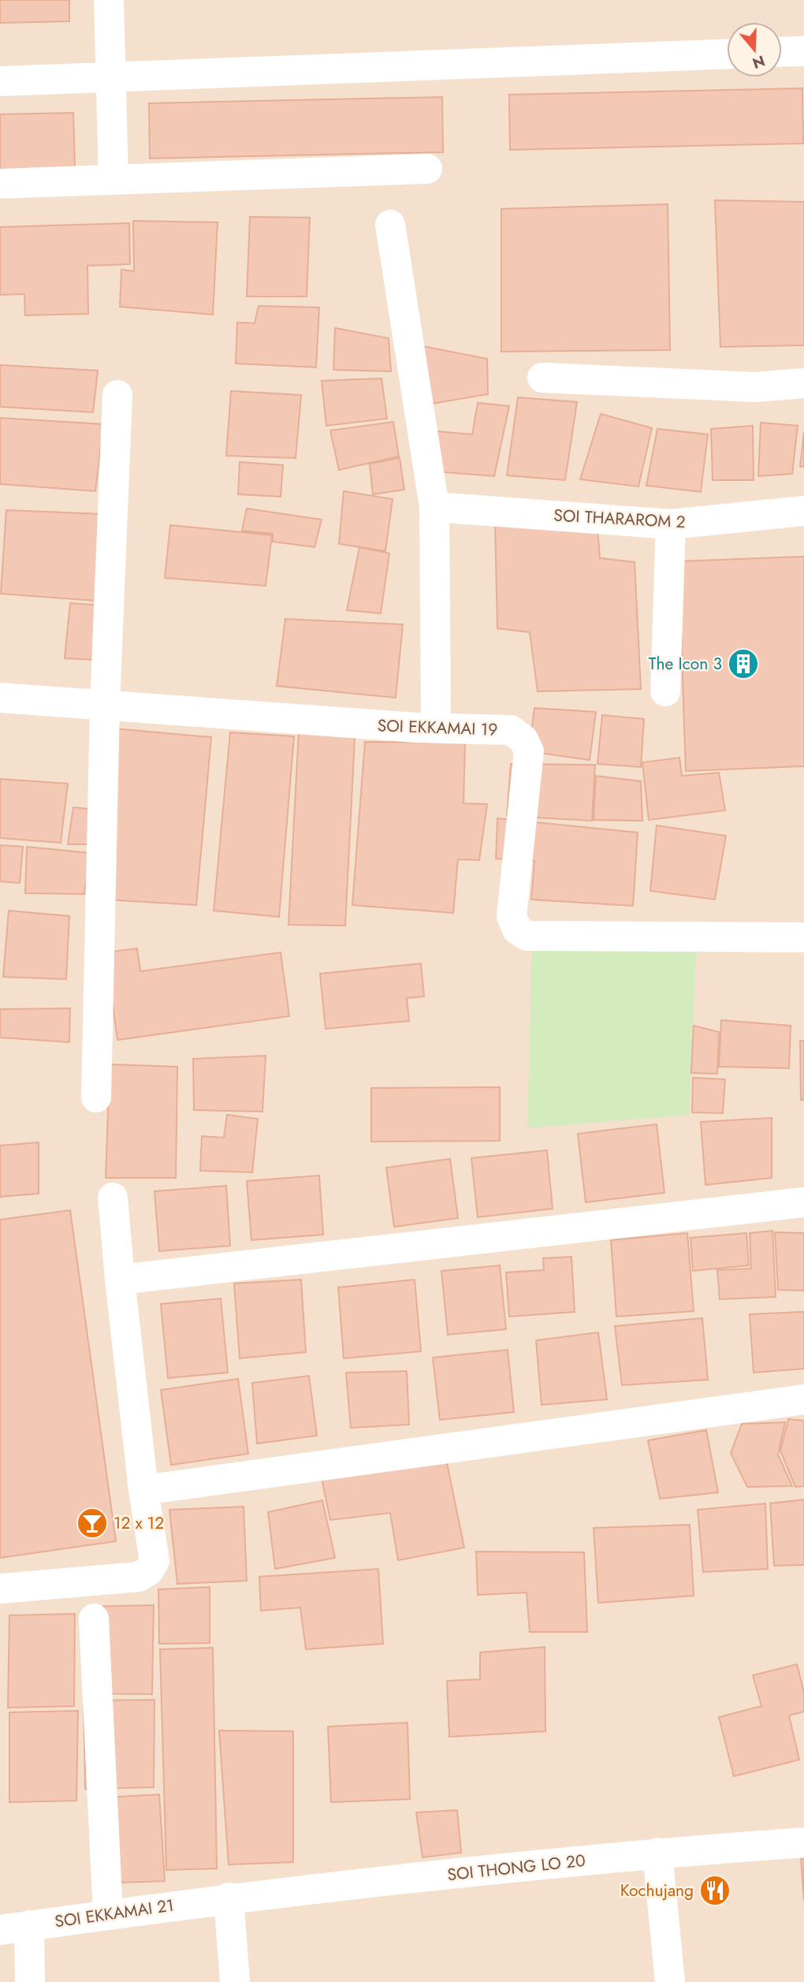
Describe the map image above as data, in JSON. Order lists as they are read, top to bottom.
{
  "streets": {
    "street": [
      "SOI THARAROM 2",
      "SOI EKKAMAI 19",
      "SOI THONG LO 20",
      "SOI EKKAMAI 21"
    ]
  },
  "crossings": [
    ["SOI THONG LO 20", "SOI EKKAMAI 21"]
  ],
  "places": {
    "building": ["The Icon 3"],
    "bar": ["12 x 12"],
    "restaurant": ["Kochujang"]
  },
  "north": "bottom"
}
